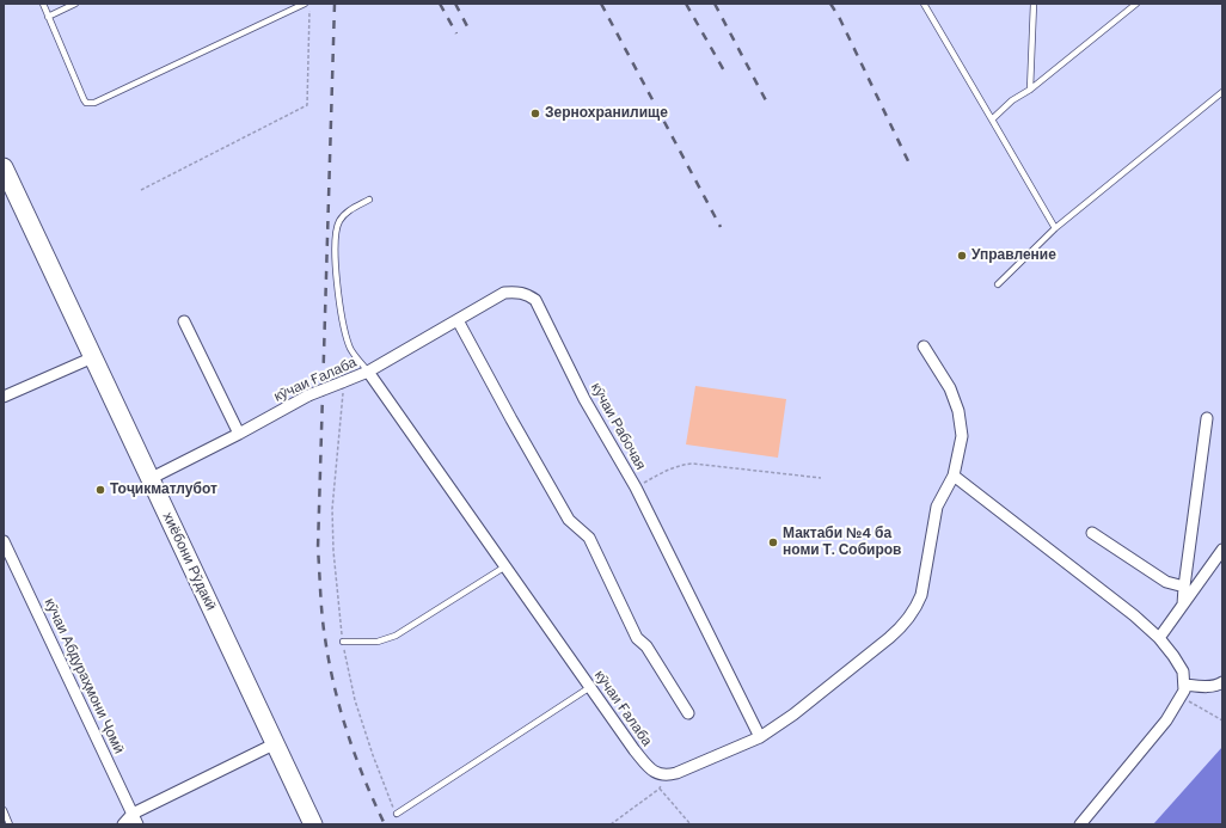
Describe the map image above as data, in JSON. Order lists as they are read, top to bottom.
{
  "streets": {
    "main road": ["хиёбони Рӯдакӣ"],
    "street": ["кӯчаи Ғалаба", "кӯчаи Рабочая", "кӯчаи Абдураҳмони Ҷомӣ"]
  },
  "crossings": [
    ["кӯчаи Ғалаба", "кӯчаи Рабочая"],
    ["кӯчаи Ғалаба", "хиёбони Рӯдакӣ"]
  ],
  "places": [
    "Зернохранилище",
    "Управление",
    "Тоҷикматлубот",
    "Мактаби №4 ба номи Т. Собиров"
  ]
}
